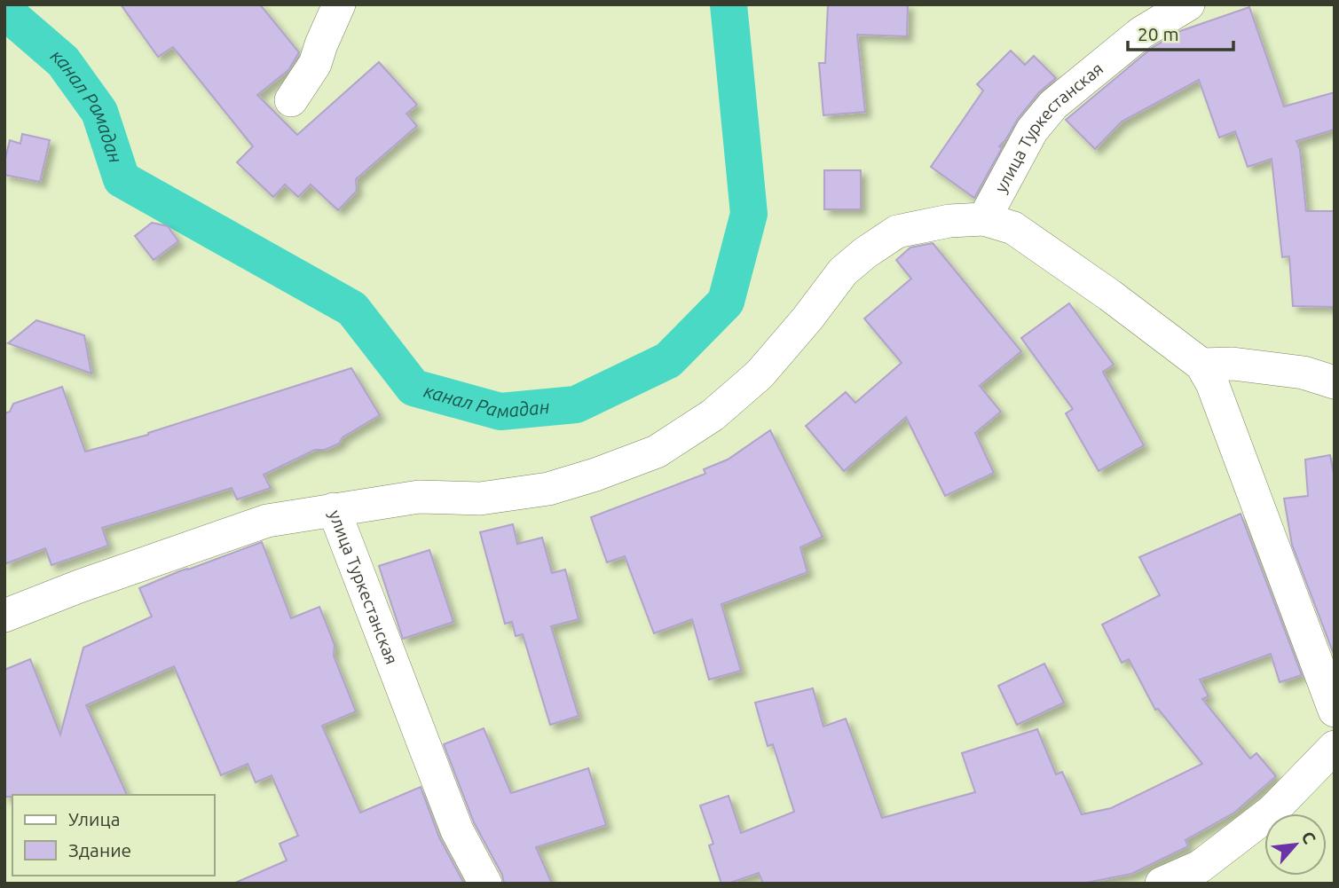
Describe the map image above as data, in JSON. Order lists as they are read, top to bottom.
{
  "streets": {
    "street": ["улица Туркестанская"]
  },
  "water": ["канал Рамадан"],
  "legend": ["Улица", "Здание"],
  "scale_bar": "20 m",
  "north": "top right"
}
